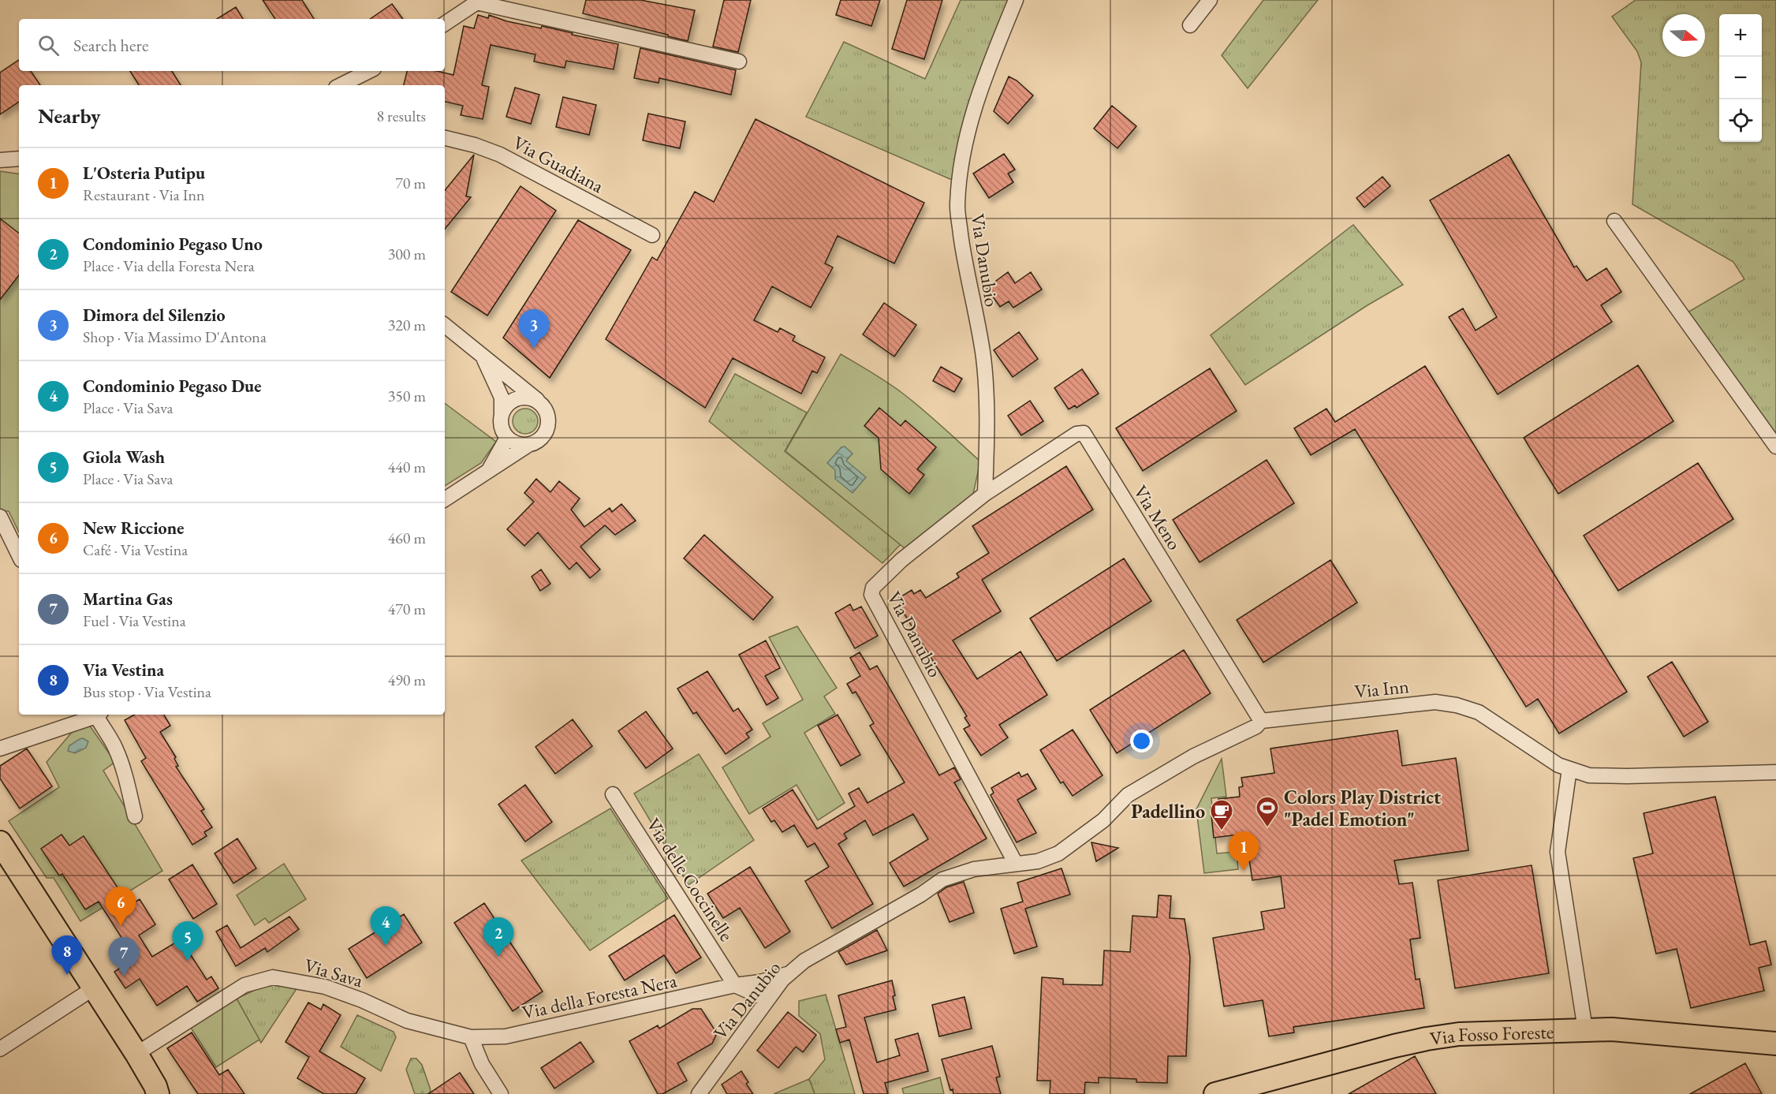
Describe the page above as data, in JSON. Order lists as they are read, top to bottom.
{
  "streets": {
    "main road": ["Via Fosso Foreste"],
    "street": [
      "Via Guadiana",
      "Via Danubio",
      "Via Meno",
      "Via Inn",
      "Via delle Coccinelle",
      "Via Sava",
      "Via della Foresta Nera"
    ]
  },
  "crossings": [
    ["Via Danubio", "Via Meno"],
    ["Via Danubio", "Via Inn"],
    ["Via Danubio", "Via della Foresta Nera"],
    ["Via Meno", "Via Inn"],
    ["Via delle Coccinelle", "Via della Foresta Nera"],
    ["Via Sava", "Via della Foresta Nera"]
  ],
  "places": {
    "sports": ["Colors Play District \"Padel Emotion\""],
    "cafe": ["Padellino"]
  },
  "north": "right",
  "page": {
    "map_buttons": ["+", "−"],
    "search": "Search here",
    "heading": ["Nearby", "8 results"],
    "list": [
      {
        "mark": "1",
        "name": "L'Osteria Putipu",
        "note": "Restaurant · Via Inn",
        "value": "70 m"
      },
      {
        "mark": "2",
        "name": "Condominio Pegaso Uno",
        "note": "Place · Via della Foresta Nera",
        "value": "300 m"
      },
      {
        "mark": "3",
        "name": "Dimora del Silenzio",
        "note": "Shop · Via Massimo D'Antona",
        "value": "320 m"
      },
      {
        "mark": "4",
        "name": "Condominio Pegaso Due",
        "note": "Place · Via Sava",
        "value": "350 m"
      },
      {
        "mark": "5",
        "name": "Giola Wash",
        "note": "Place · Via Sava",
        "value": "440 m"
      },
      {
        "mark": "6",
        "name": "New Riccione",
        "note": "Café · Via Vestina",
        "value": "460 m"
      },
      {
        "mark": "7",
        "name": "Martina Gas",
        "note": "Fuel · Via Vestina",
        "value": "470 m"
      },
      {
        "mark": "8",
        "name": "Via Vestina",
        "note": "Bus stop · Via Vestina",
        "value": "490 m"
      }
    ],
    "pins": [
      "3",
      "1",
      "6",
      "4",
      "2",
      "5",
      "8",
      "7"
    ]
  }
}
